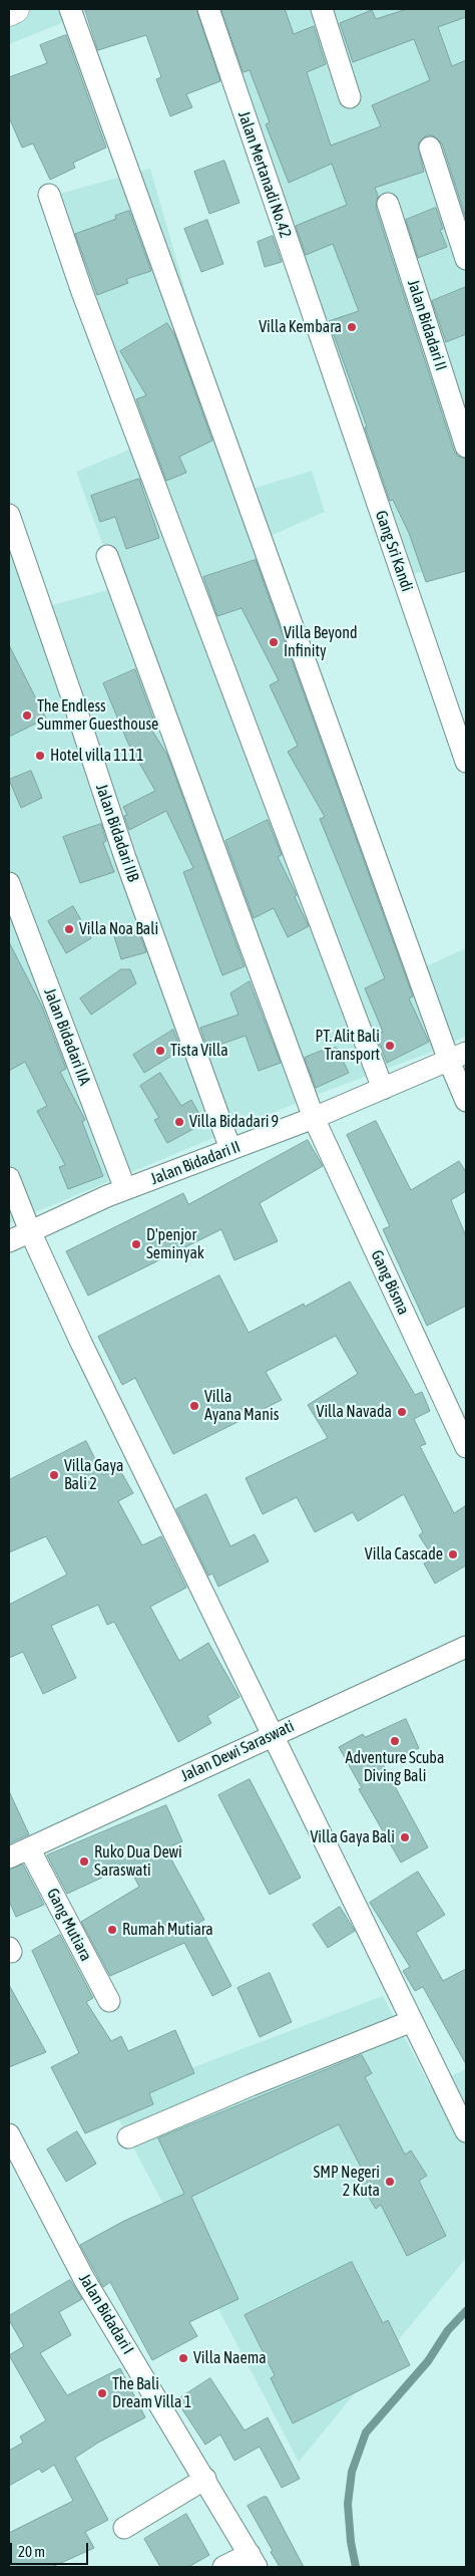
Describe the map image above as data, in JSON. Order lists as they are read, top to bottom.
{
  "streets": {
    "street": [
      "Jalan Mertanadi No.42",
      "Jalan Bidadari II",
      "Gang Sri Kandi",
      "Jalan Bidadari IIB",
      "Jalan Bidadari IIA",
      "Gang Bisma",
      "Jalan Dewi Saraswati",
      "Gang Mutiara",
      "Jalan Bidadari I"
    ]
  },
  "crossings": [
    ["Jalan Mertanadi No.42", "Gang Sri Kandi"],
    ["Jalan Bidadari II", "Jalan Bidadari IIB"],
    ["Jalan Bidadari II", "Jalan Bidadari IIA"],
    ["Jalan Bidadari II", "Gang Bisma"],
    ["Jalan Dewi Saraswati", "Gang Mutiara"]
  ],
  "places": [
    "Villa Kembara",
    "Villa Beyond Infinity",
    "The Endless Summer Guesthouse",
    "Hotel villa 1111",
    "Villa Noa Bali",
    "PT. Alit Bali Transport",
    "Tista Villa",
    "Villa Bidadari 9",
    "D'penjor Seminyak",
    "Villa Ayana Manis",
    "Villa Navada",
    "Villa Gaya Bali 2",
    "Villa Cascade",
    "Adventure Scuba Diving Bali",
    "Villa Gaya Bali",
    "Ruko Dua Dewi Saraswati",
    "Rumah Mutiara",
    "SMP Negeri 2 Kuta",
    "Villa Naema",
    "The Bali Dream Villa 1"
  ],
  "scale_bar": "20 m"
}
